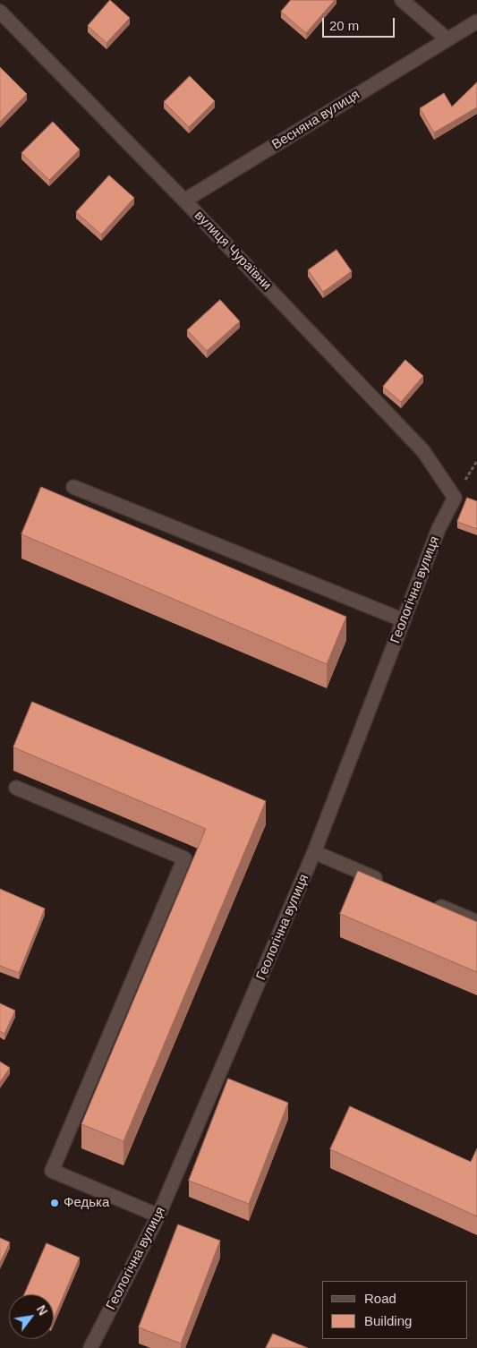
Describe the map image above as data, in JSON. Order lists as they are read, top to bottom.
{
  "streets": {
    "street": ["Весняна вулиця", "вулиця Чураївни", "Геологічна вулиця"]
  },
  "crossings": [
    ["Весняна вулиця", "вулиця Чураївни"],
    ["вулиця Чураївни", "Геологічна вулиця"]
  ],
  "places": ["Федька"],
  "legend": ["Road", "Building"],
  "scale_bar": "20 m",
  "north": "top right"
}
